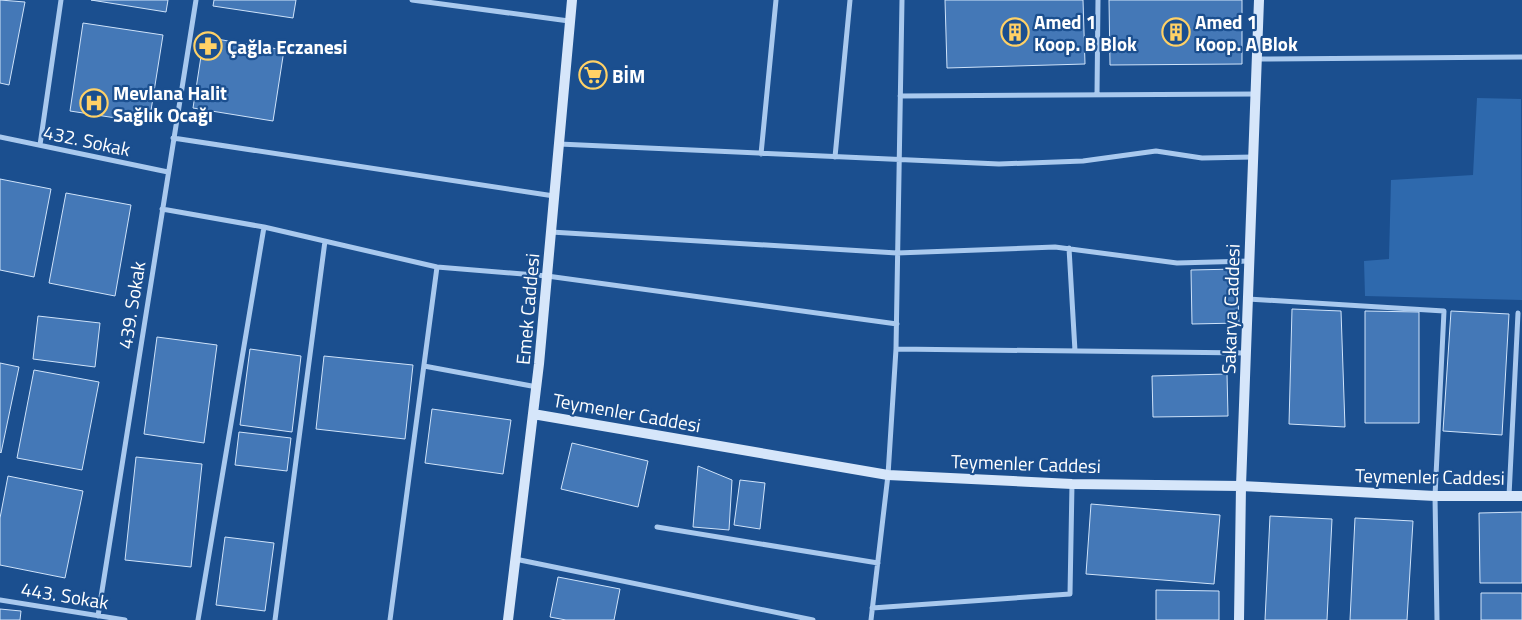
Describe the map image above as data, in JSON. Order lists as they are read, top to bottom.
{
  "streets": {
    "street": [
      "432. Sokak",
      "439. Sokak",
      "Emek Caddesi",
      "Sakarya Caddesi",
      "Teymenler Caddesi",
      "443. Sokak"
    ]
  },
  "crossings": [
    ["432. Sokak", "439. Sokak"],
    ["439. Sokak", "443. Sokak"],
    ["Emek Caddesi", "Teymenler Caddesi"],
    ["Sakarya Caddesi", "Teymenler Caddesi"]
  ],
  "places": {
    "building": ["Amed 1 Koop. B Blok", "Amed 1 Koop. A Blok"],
    "pharmacy": ["Çağla Eczanesi"],
    "supermarket": ["BİM"],
    "hospital": ["Mevlana Halit Sağlık Ocağı"]
  }
}
